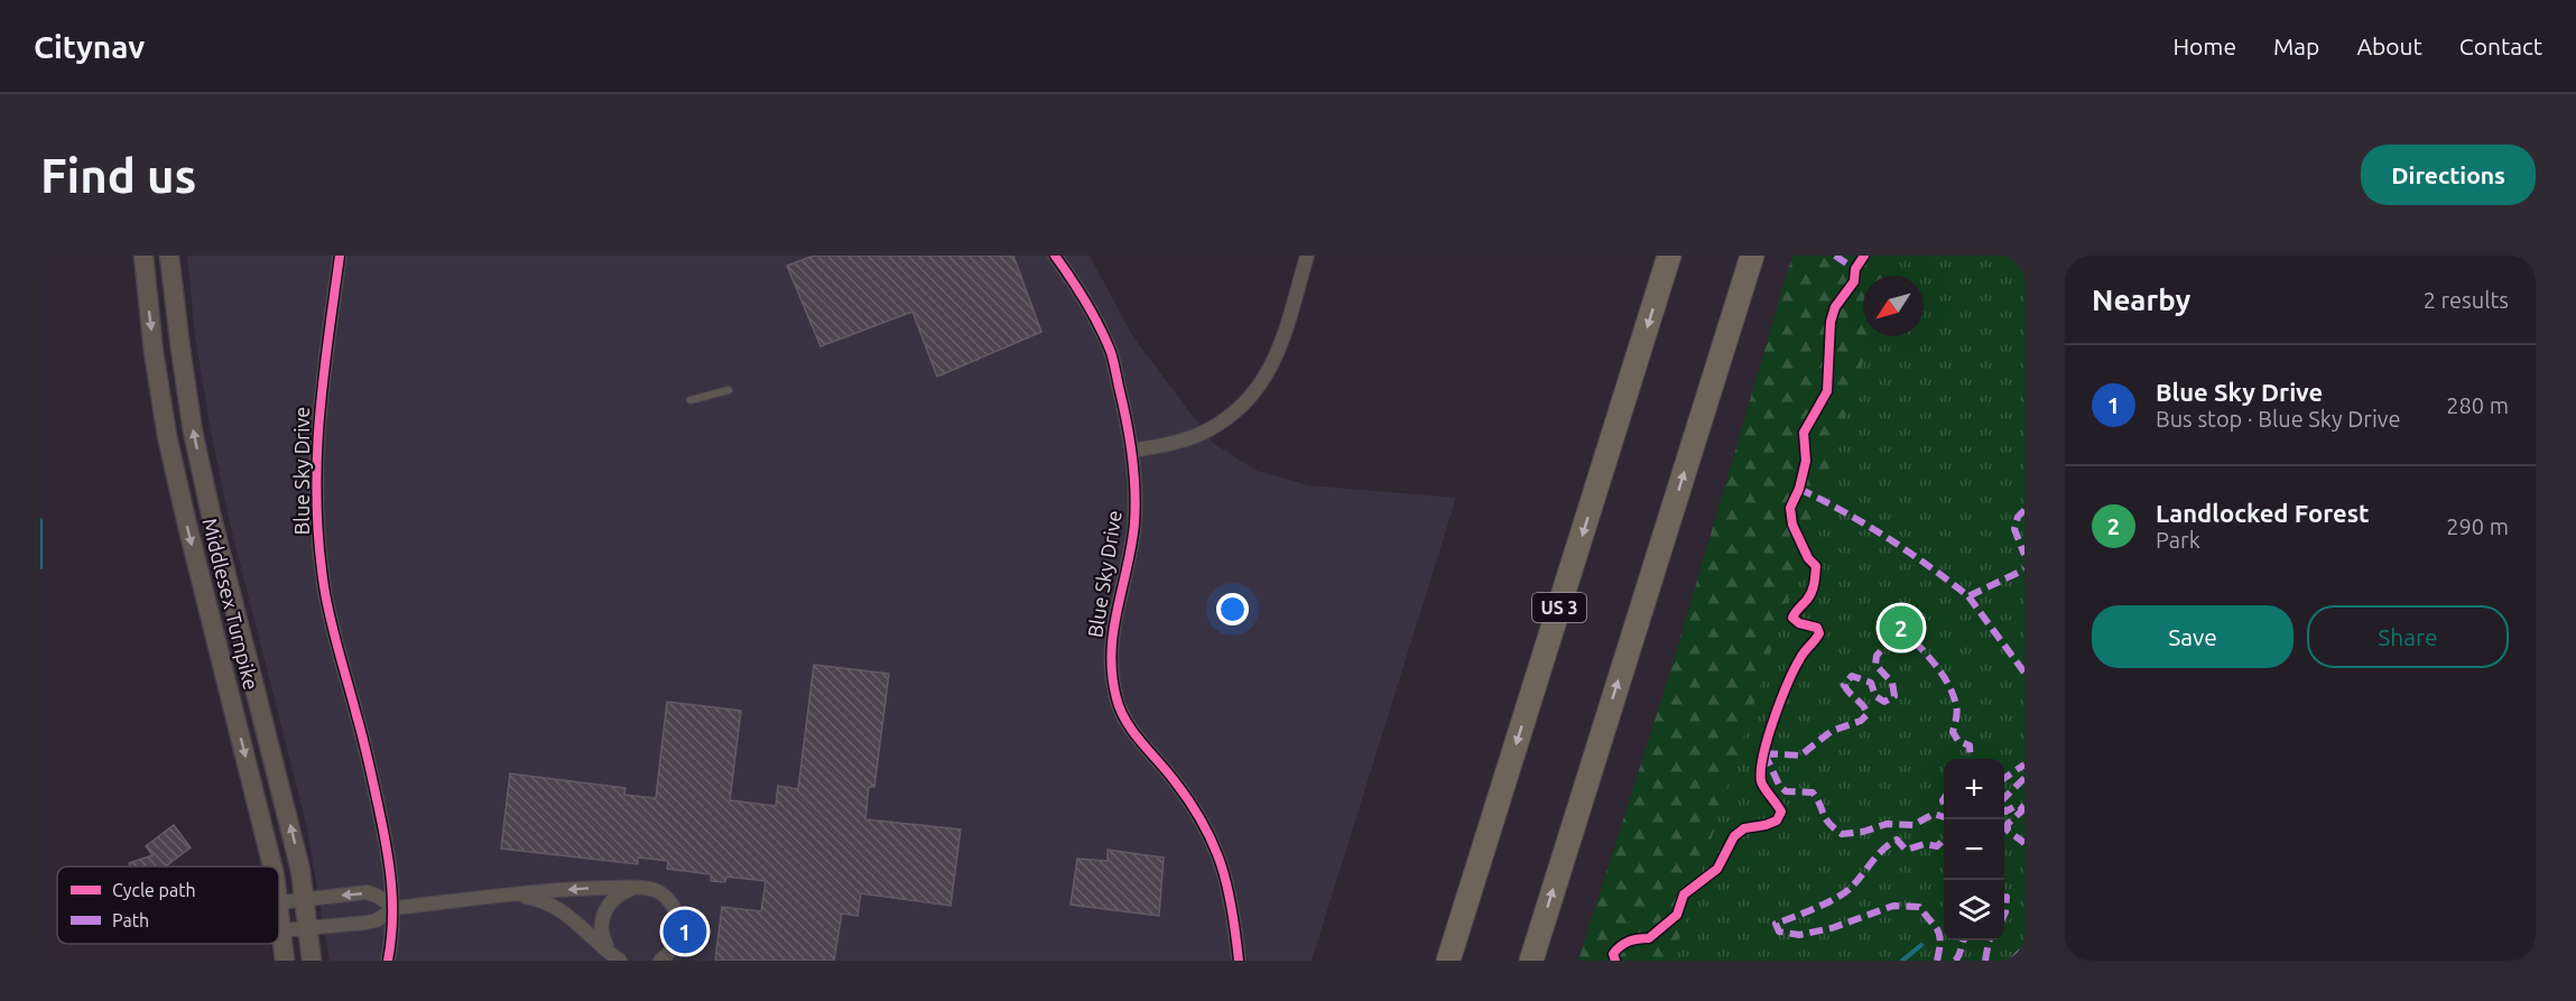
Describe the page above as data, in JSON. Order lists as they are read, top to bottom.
{
  "streets": {
    "highway": ["US 3"],
    "main road": ["Middlesex Turnpike"],
    "street": ["Blue Sky Drive"]
  },
  "legend": ["Cycle path", "Path"],
  "north": "bottom left",
  "page": {
    "header": "Citynav",
    "nav": [
      "Home",
      "Map",
      "About",
      "Contact"
    ],
    "buttons": [
      "Directions",
      ["Save", "Share"]
    ],
    "title": "Find us",
    "heading": ["Nearby", "2 results"],
    "list": [
      {
        "mark": "1",
        "name": "Blue Sky Drive",
        "note": "Bus stop · Blue Sky Drive",
        "value": "280 m"
      },
      {
        "mark": "2",
        "name": "Landlocked Forest",
        "note": "Park",
        "value": "290 m"
      }
    ],
    "pins": ["2", "1"],
    "map_buttons": ["+", "−"]
  }
}
